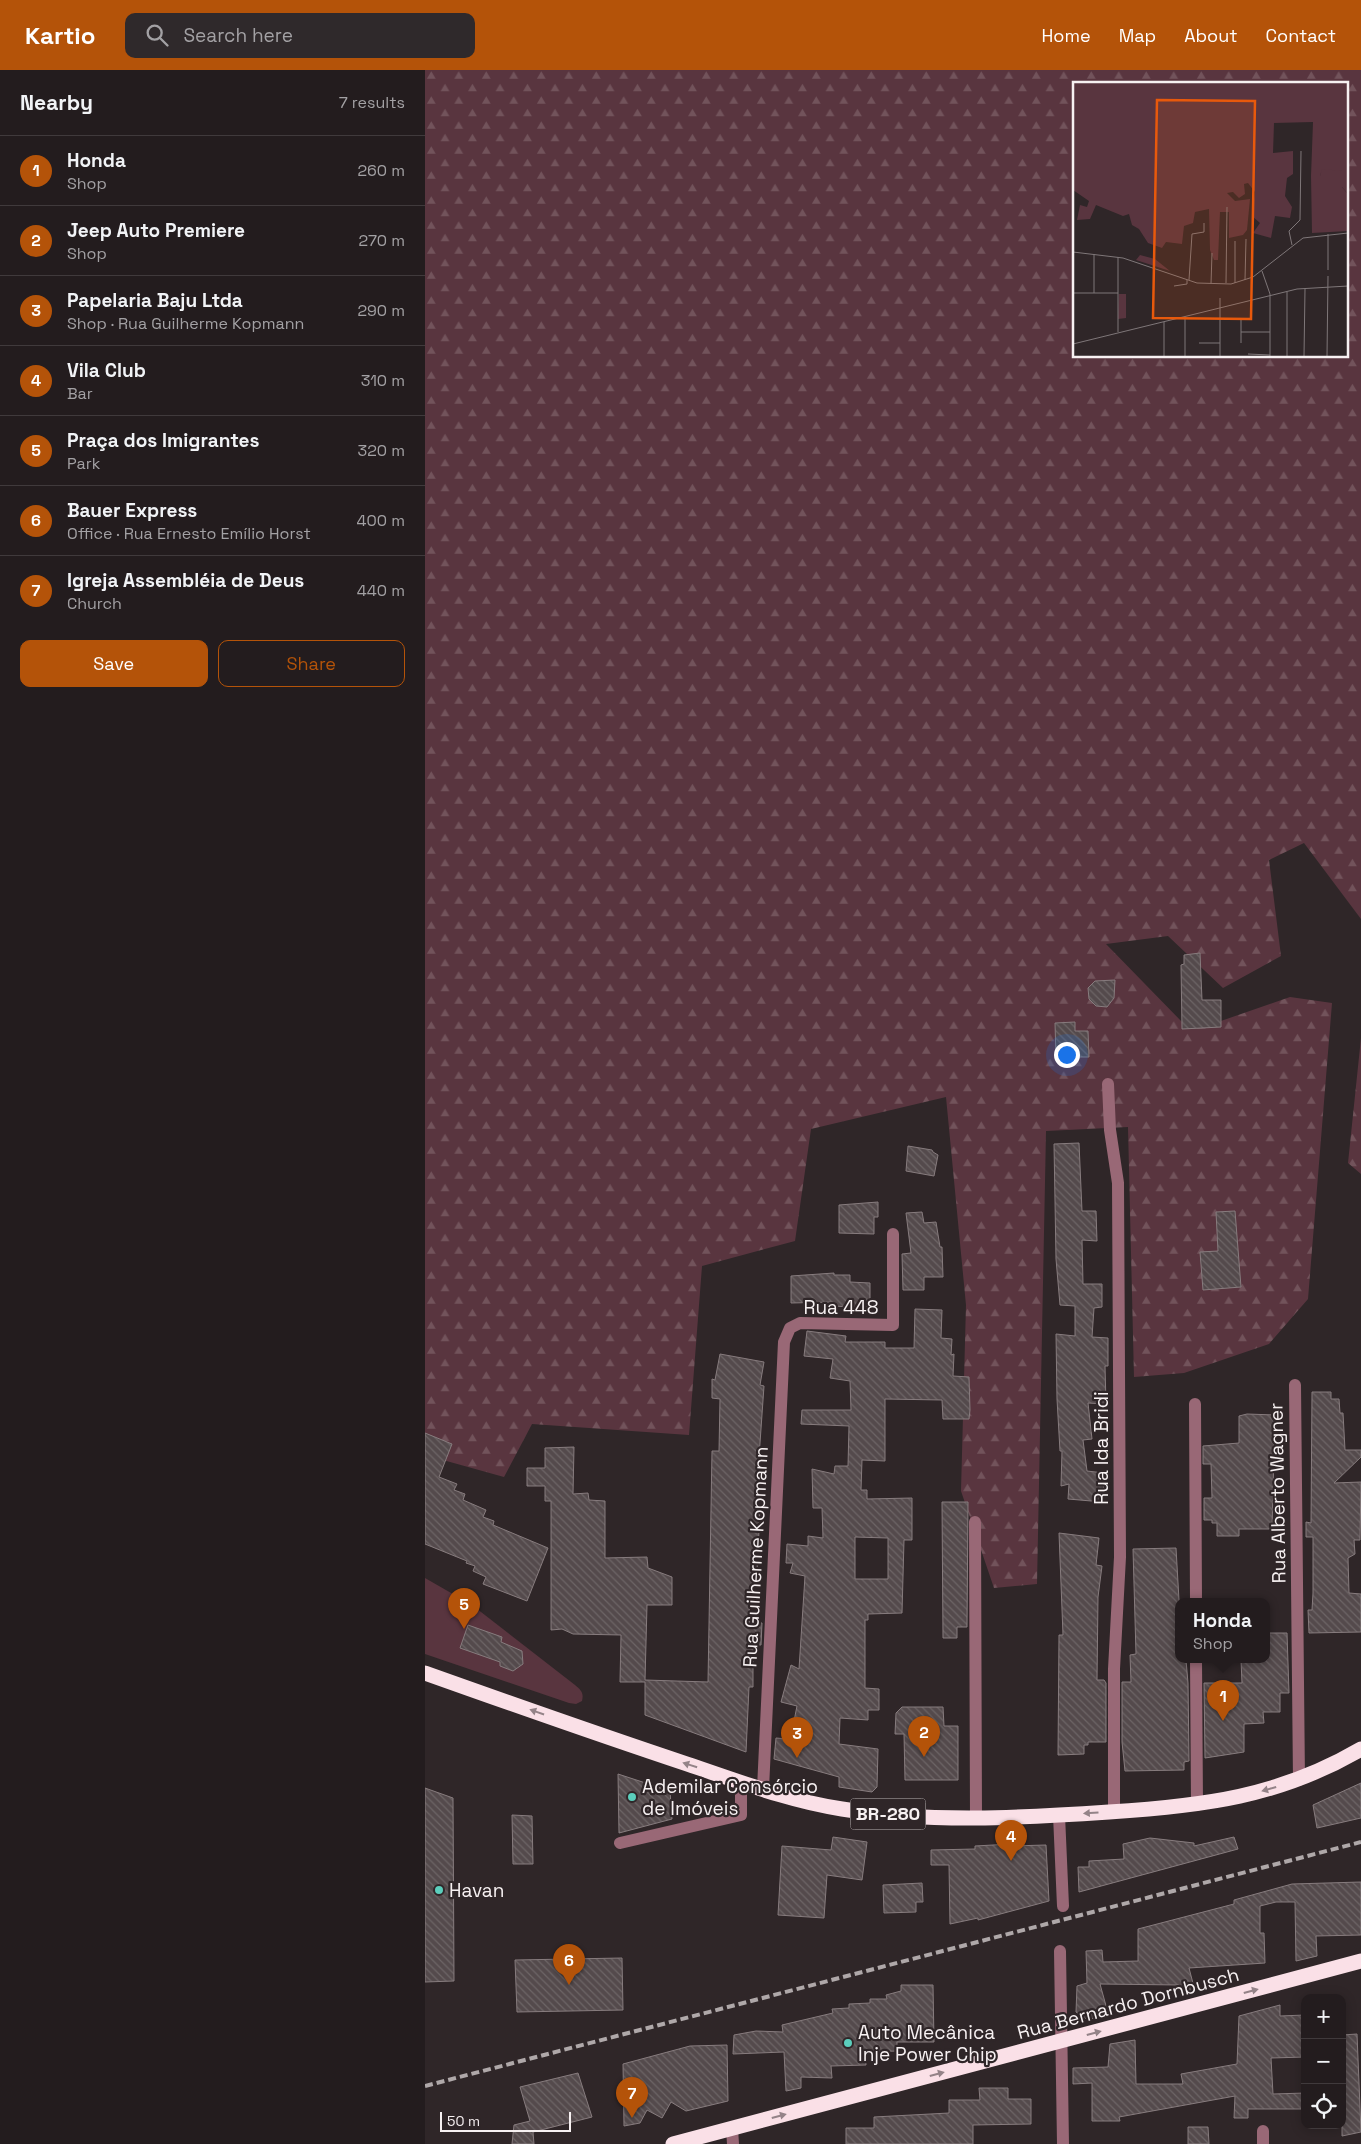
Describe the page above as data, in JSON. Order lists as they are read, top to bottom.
{
  "streets": {
    "highway": ["BR-280", "Rua Bernardo Dornbusch"],
    "street": [
      "Rua 448",
      "Rua Ida Bridi",
      "Rua Alberto Wagner",
      "Rua Guilherme Kopmann"
    ]
  },
  "crossings": [
    ["Rua 448", "Rua Guilherme Kopmann"],
    ["Rua Ida Bridi", "BR-280"],
    ["Rua Alberto Wagner", "BR-280"],
    ["Rua Guilherme Kopmann", "BR-280"]
  ],
  "one_way": ["Rua Bernardo Dornbusch"],
  "places": ["Ademilar Consórcio de Imóveis", "Havan", "Auto Mecânica Inje Power Chip"],
  "scale_bar": "50 m",
  "page": {
    "header": "Kartio",
    "search": "Search here",
    "nav": [
      "Home",
      "Map",
      "About",
      "Contact"
    ],
    "heading": ["Nearby", "7 results"],
    "list": [
      {
        "mark": "1",
        "name": "Honda",
        "note": "Shop",
        "value": "260 m"
      },
      {
        "mark": "2",
        "name": "Jeep Auto Premiere",
        "note": "Shop",
        "value": "270 m"
      },
      {
        "mark": "3",
        "name": "Papelaria Baju Ltda",
        "note": "Shop · Rua Guilherme Kopmann",
        "value": "290 m"
      },
      {
        "mark": "4",
        "name": "Vila Club",
        "note": "Bar",
        "value": "310 m"
      },
      {
        "mark": "5",
        "name": "Praça dos Imigrantes",
        "note": "Park",
        "value": "320 m"
      },
      {
        "mark": "6",
        "name": "Bauer Express",
        "note": "Office · Rua Ernesto Emílio Horst",
        "value": "400 m"
      },
      {
        "mark": "7",
        "name": "Igreja Assembléia de Deus",
        "note": "Church",
        "value": "440 m"
      }
    ],
    "buttons": ["Save", "Share"],
    "pins": [
      "5",
      "1",
      "2",
      "3",
      "4",
      "6",
      "7"
    ],
    "popup": ["Honda", "Shop"],
    "map_buttons": ["+", "−"],
    "scale": "50 m"
  }
}
